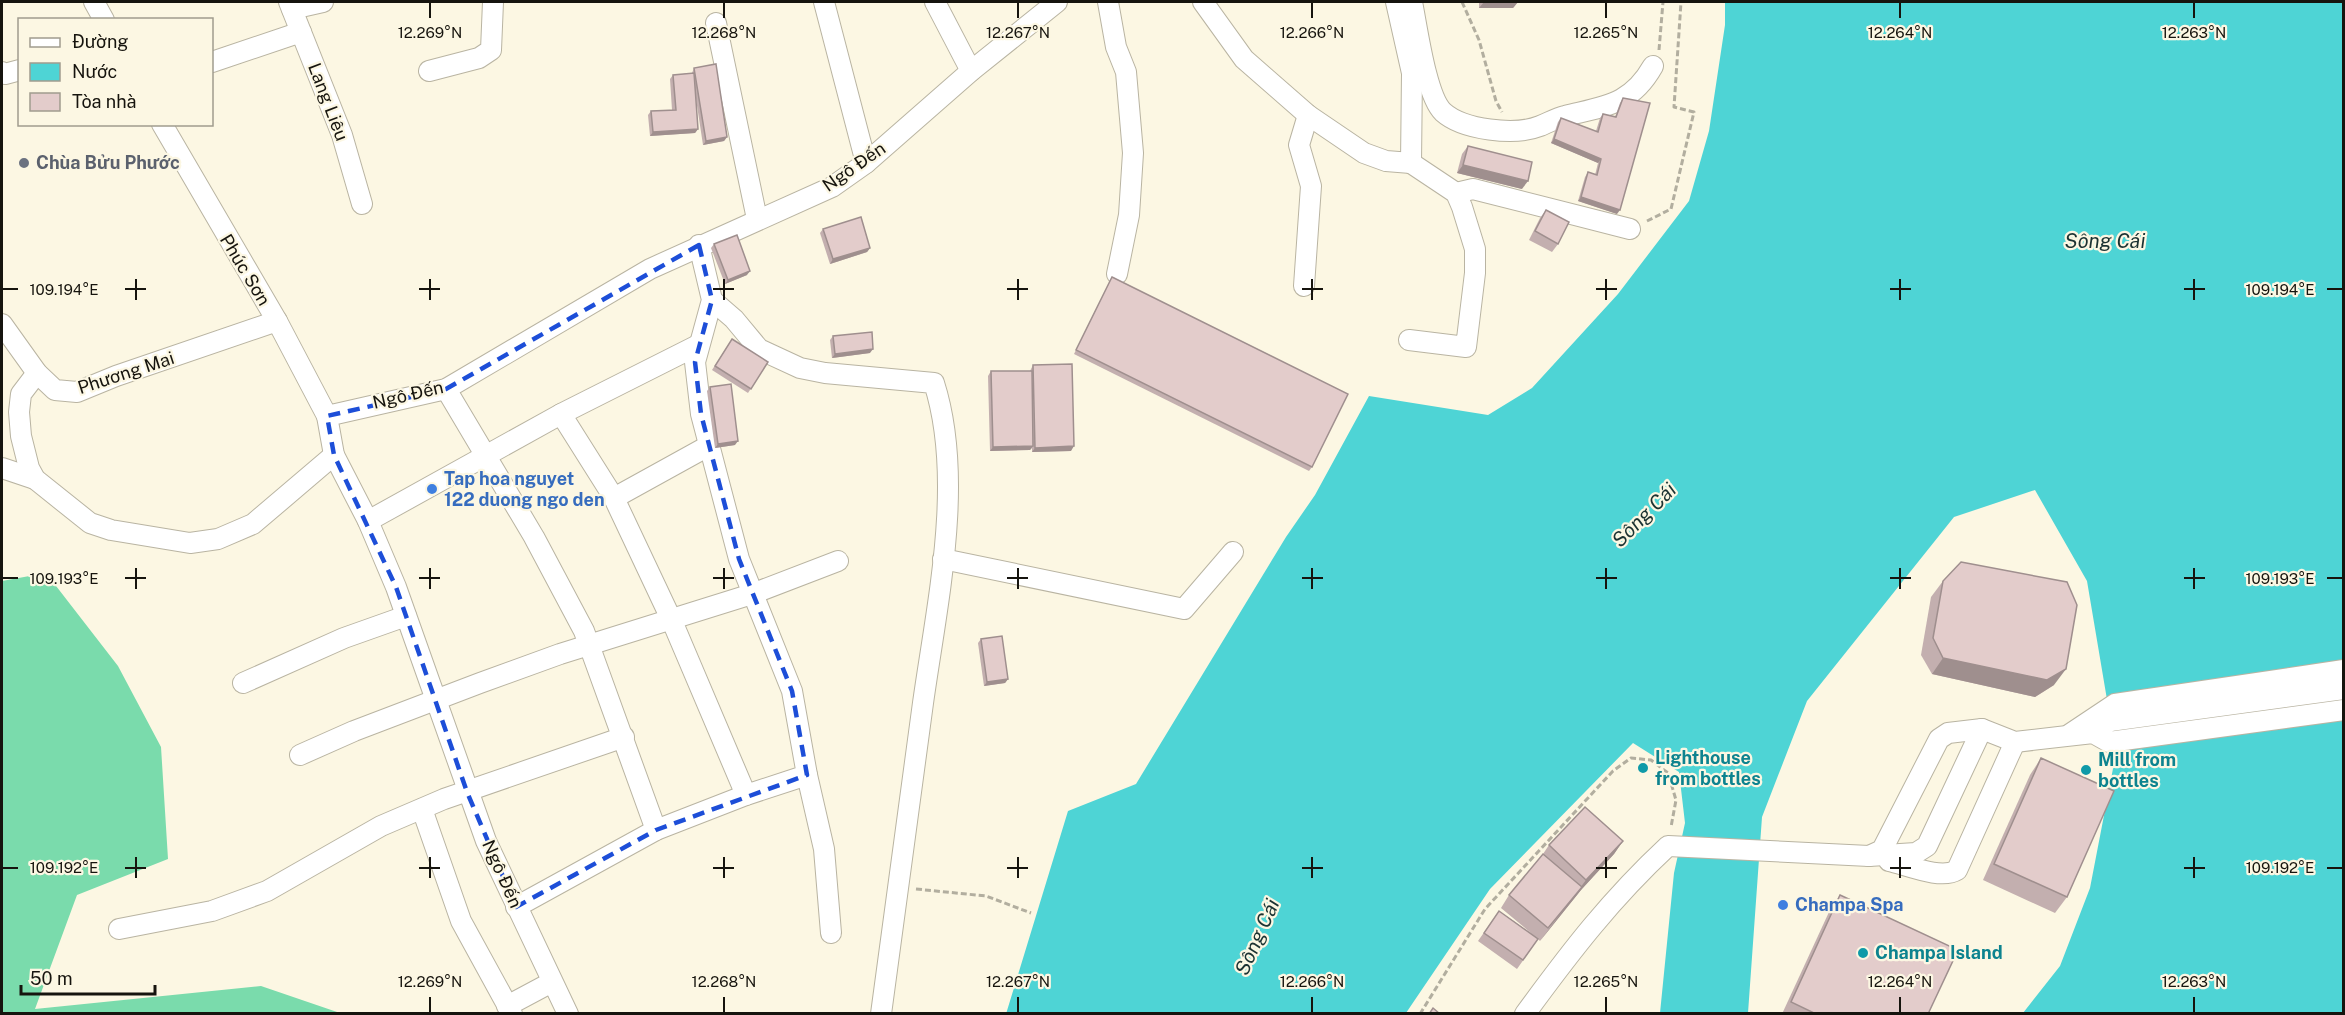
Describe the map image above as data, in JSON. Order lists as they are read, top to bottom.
{
  "streets": {
    "street": [
      "Lang Liêu",
      "Ngô Đến",
      "Phúc Sơn",
      "Phương Mai"
    ]
  },
  "crossings": [
    ["Ngô Đến", "Phúc Sơn"],
    ["Phúc Sơn", "Phương Mai"]
  ],
  "water": ["Sông Cái"],
  "places": [
    "Chùa Bửu Phước",
    "Tap hoa nguyet 122 duong ngo den",
    "Lighthouse from bottles",
    "Mill from bottles",
    "Champa Spa",
    "Champa Island"
  ],
  "legend": ["Đường", "Nước", "Tòa nhà"],
  "scale_bar": "50 m",
  "coordinates": [
    "12.269°N",
    "12.268°N",
    "12.267°N",
    "12.266°N",
    "12.265°N",
    "12.264°N",
    "12.263°N",
    "109.194°E",
    "109.193°E",
    "109.192°E"
  ]
}
